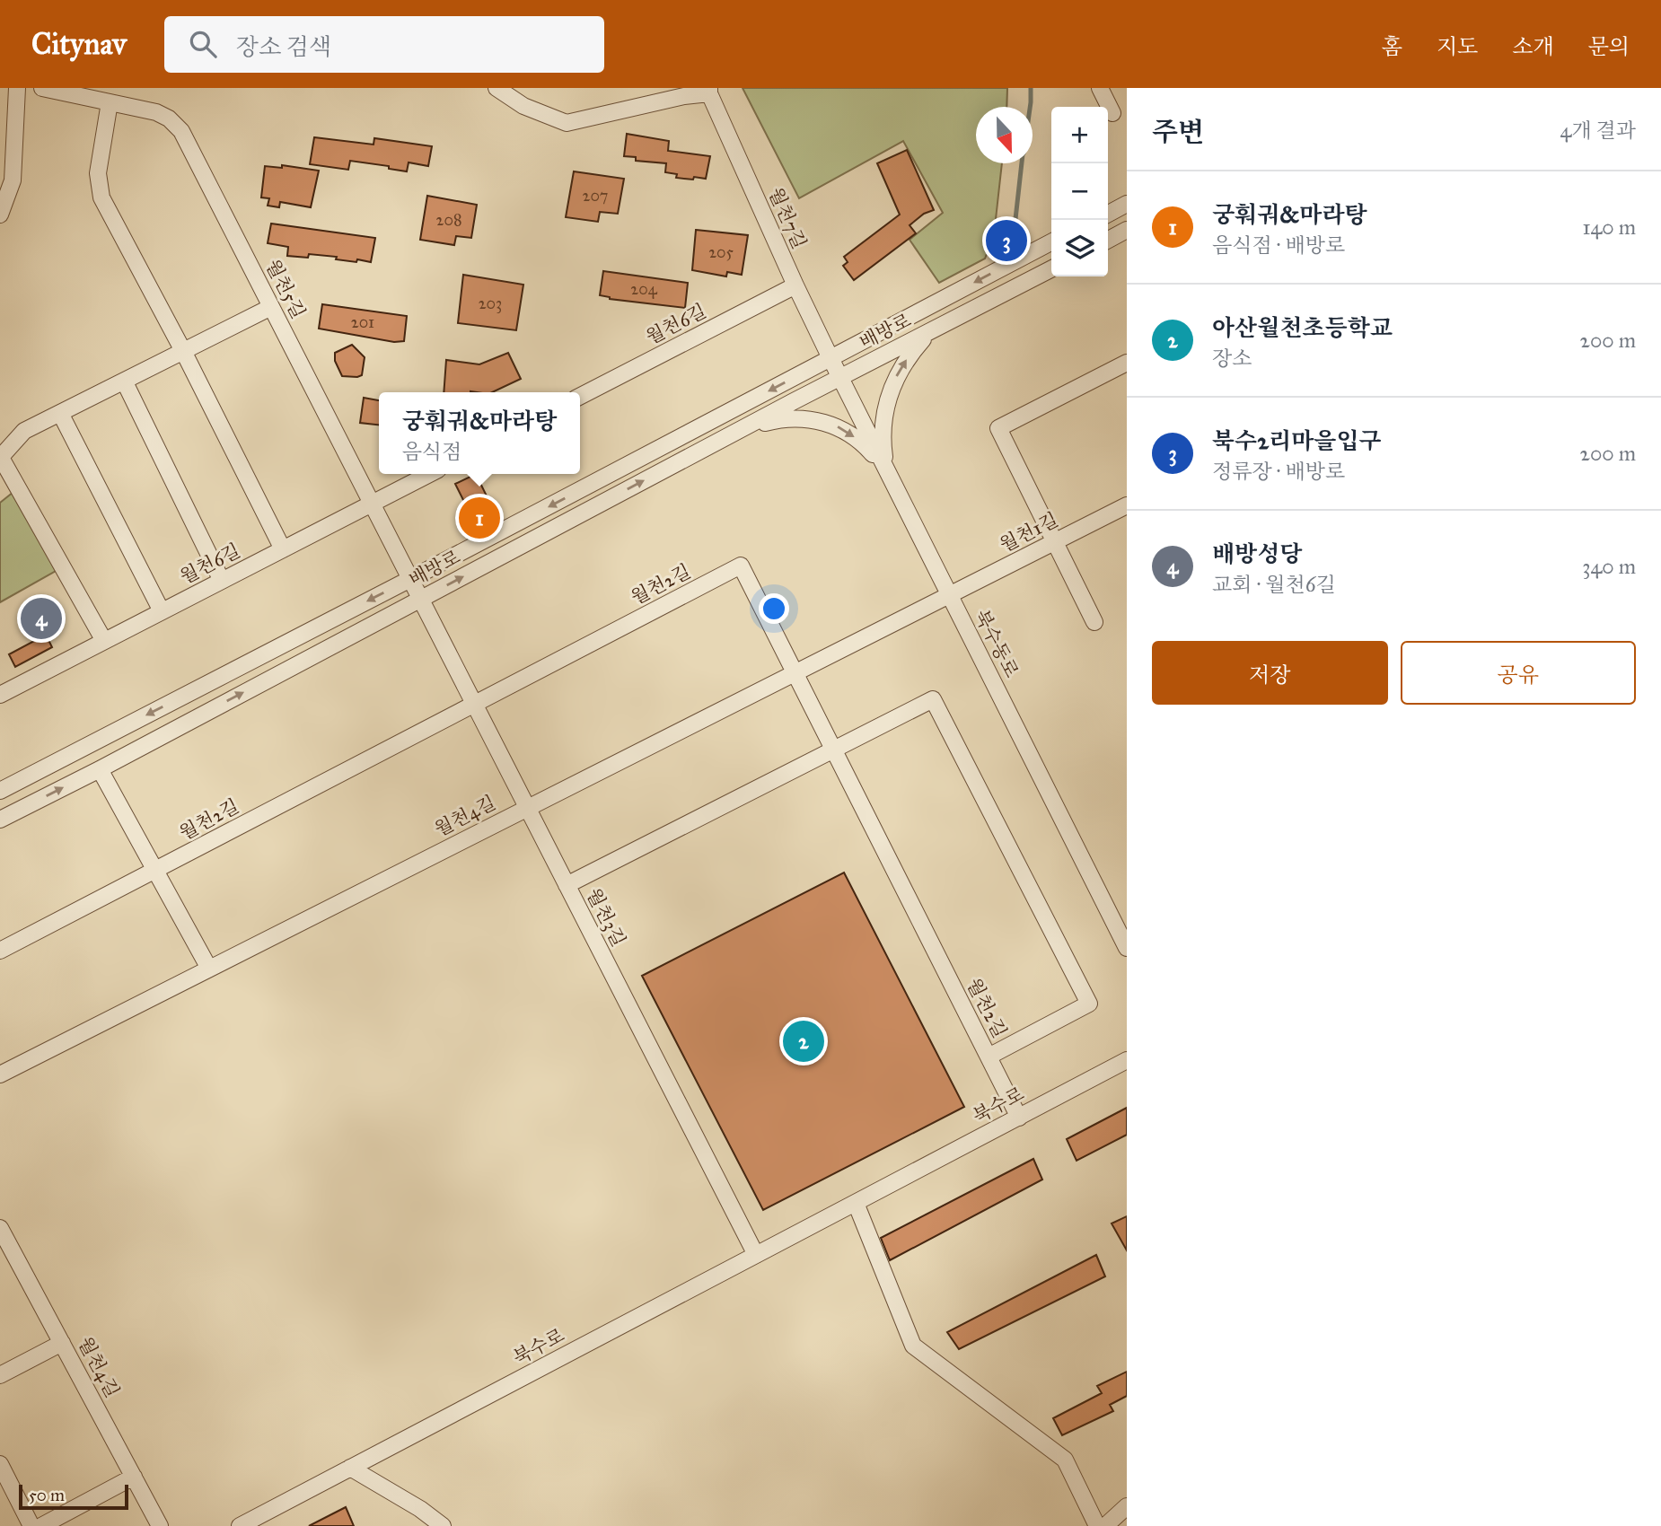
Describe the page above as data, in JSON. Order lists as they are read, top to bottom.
{
  "streets": {
    "street": [
      "월천7길",
      "월천5길",
      "월천6길",
      "배방로",
      "월천1길",
      "월천2길",
      "북수동로",
      "월천4길",
      "월천3길",
      "북수로"
    ]
  },
  "crossings": [
    ["월천7길", "월천6길"],
    ["월천7길", "배방로"],
    ["월천7길", "북수동로"],
    ["월천5길", "월천6길"],
    ["월천5길", "배방로"],
    ["월천5길", "월천3길"],
    ["배방로", "북수동로"],
    ["배방로", "월천3길"],
    ["월천1길", "북수동로"],
    ["월천1길", "월천4길"],
    ["월천2길", "월천4길"],
    ["월천2길", "월천3길"],
    ["월천2길", "북수로"],
    ["북수동로", "월천4길"],
    ["월천4길", "월천3길"],
    ["월천3길", "북수로"]
  ],
  "house_numbers": [
    "207",
    "208",
    "205",
    "204",
    "203",
    "201"
  ],
  "scale_bar": "50 m",
  "north": "bottom",
  "page": {
    "header": "Citynav",
    "search": "장소 검색",
    "nav": [
      "홈",
      "지도",
      "소개",
      "문의"
    ],
    "heading": ["주변", "4개 결과"],
    "map_buttons": ["+", "−"],
    "list": [
      {
        "mark": "1",
        "name": "궁훠궈&마라탕",
        "note": "음식점 · 배방로",
        "value": "140 m"
      },
      {
        "mark": "2",
        "name": "아산월천초등학교",
        "note": "장소",
        "value": "200 m"
      },
      {
        "mark": "3",
        "name": "북수2리마을입구",
        "note": "정류장 · 배방로",
        "value": "200 m"
      },
      {
        "mark": "4",
        "name": "배방성당",
        "note": "교회 · 월천6길",
        "value": "340 m"
      }
    ],
    "pins": [
      "3",
      "1",
      "4",
      "2"
    ],
    "popup": ["궁훠궈&마라탕", "음식점"],
    "buttons": ["저장", "공유"],
    "scale": "50 m"
  }
}
